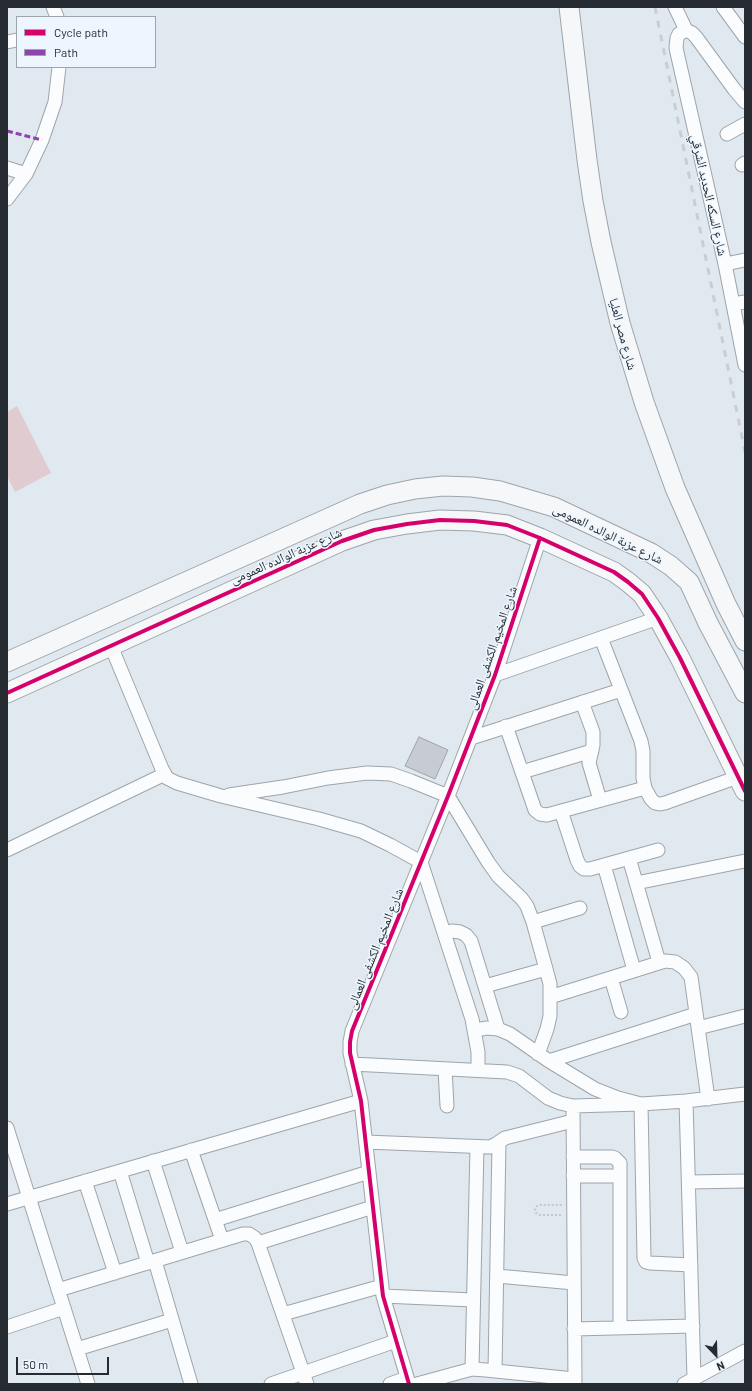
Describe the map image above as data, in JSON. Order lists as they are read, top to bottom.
{
  "streets": {
    "street": [
      "شارع السكه الحديد الشرقي",
      "شارع مصر العليا",
      "شارع عزبة الوالده العمومى",
      "شارع المخيم الكشفى العمالى"
    ]
  },
  "crossings": [
    ["شارع عزبة الوالده العمومى", "شارع المخيم الكشفى العمالى"]
  ],
  "legend": ["Cycle path", "Path"],
  "scale_bar": "50 m",
  "north": "bottom right"
}
